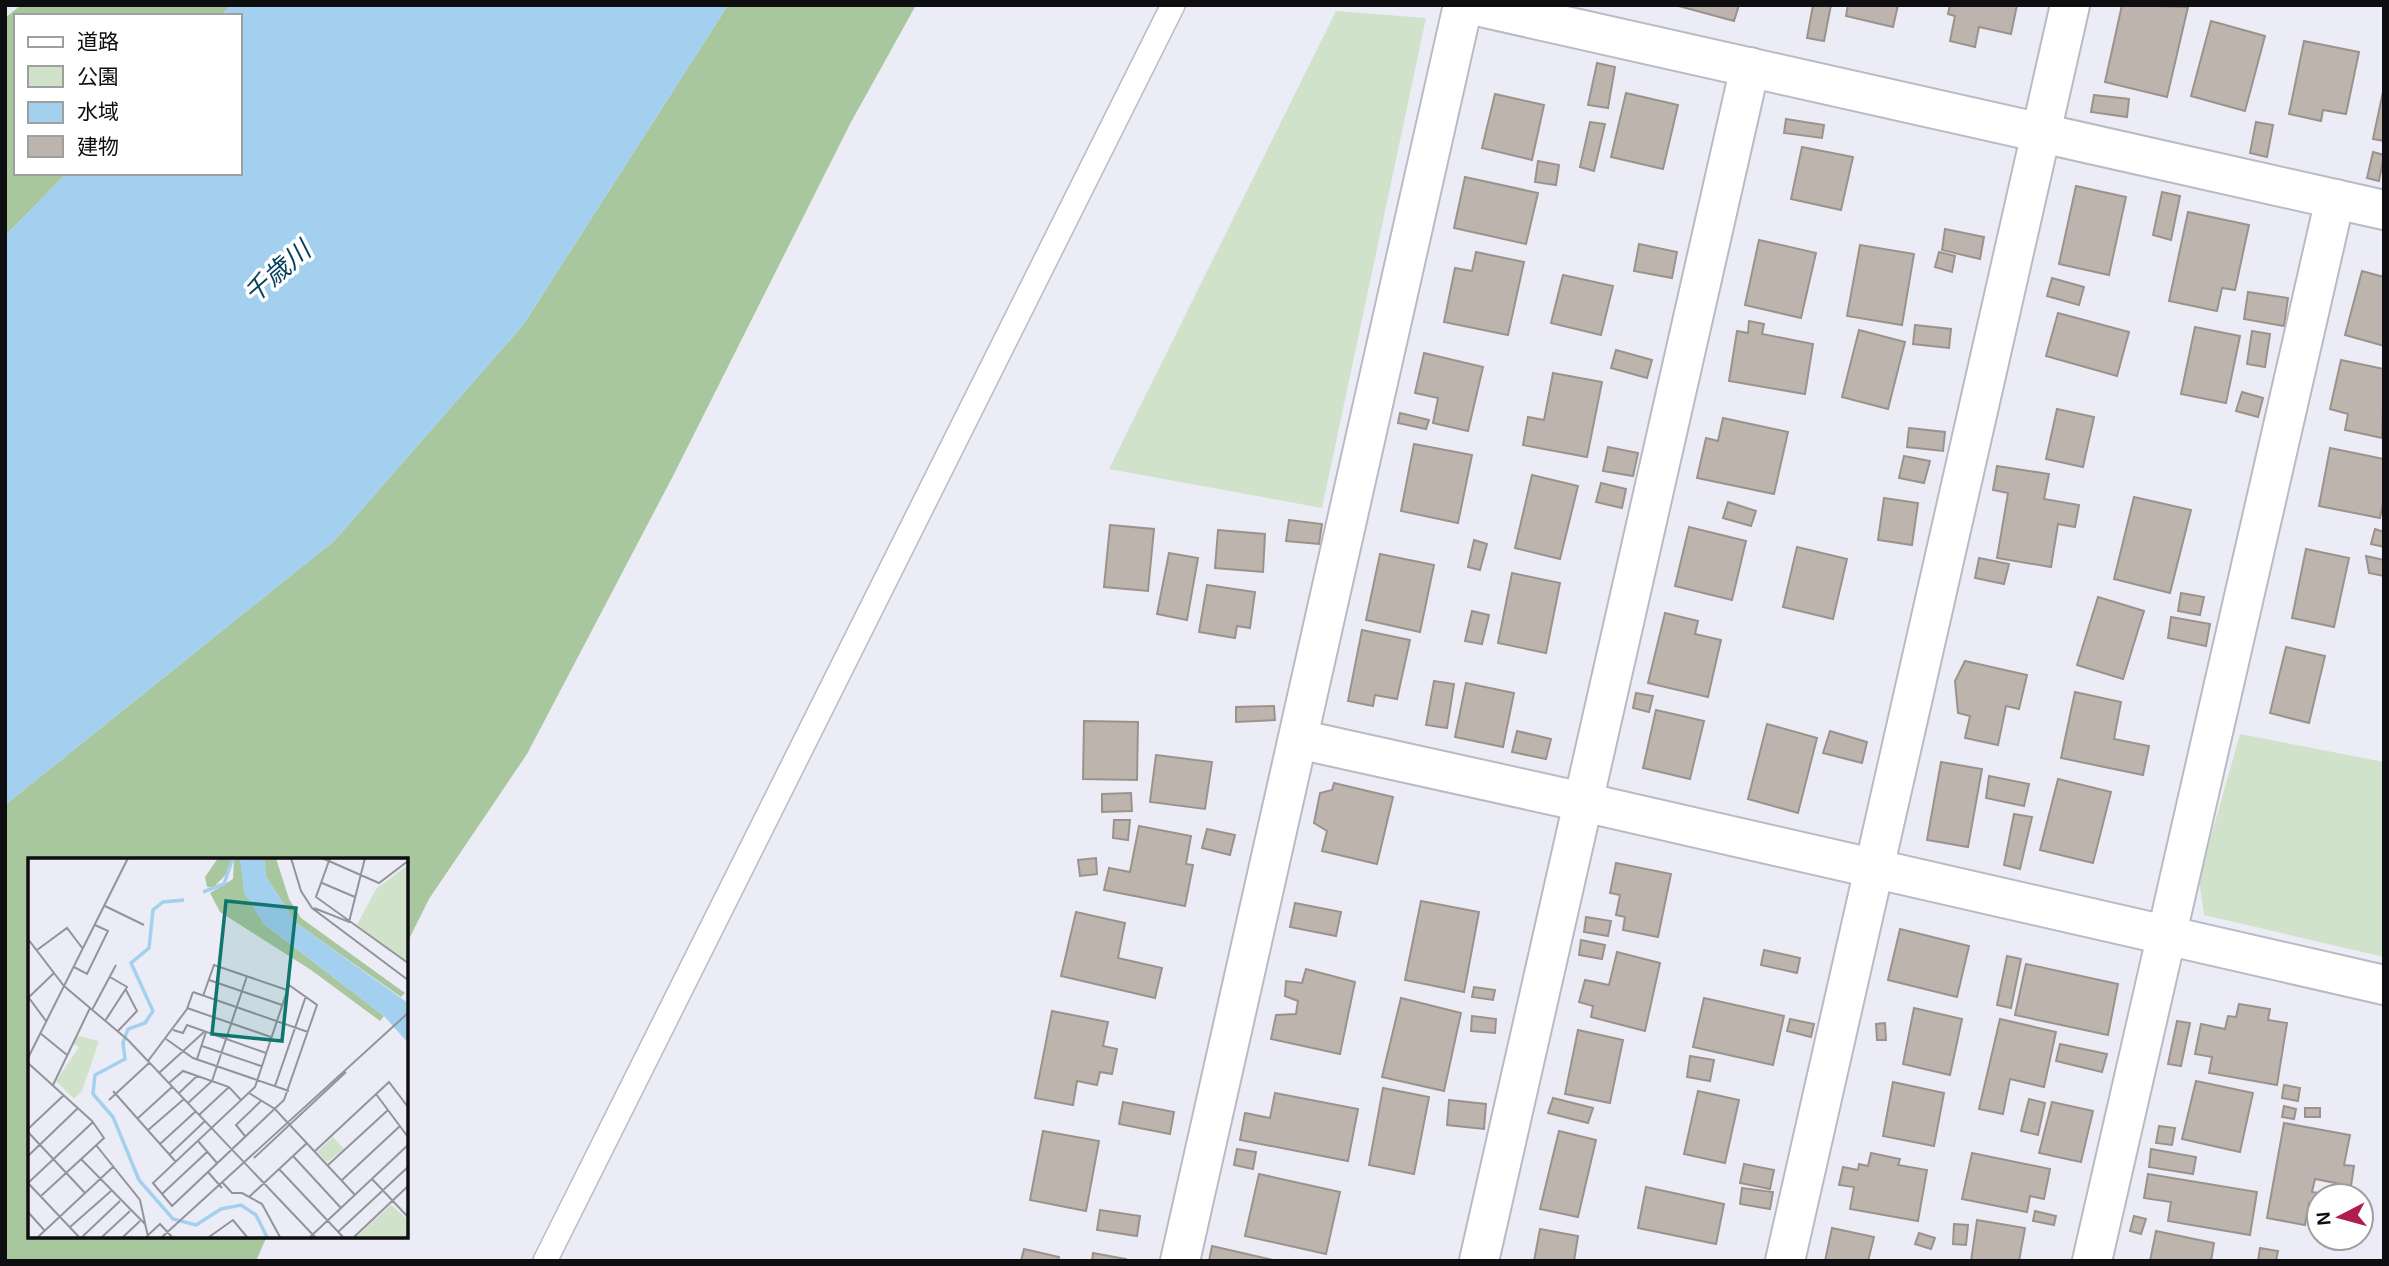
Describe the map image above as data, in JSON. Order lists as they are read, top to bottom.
{
  "water": ["千歳川"],
  "legend": [
    "道路",
    "公園",
    "水域",
    "建物"
  ],
  "north": "left"
}
